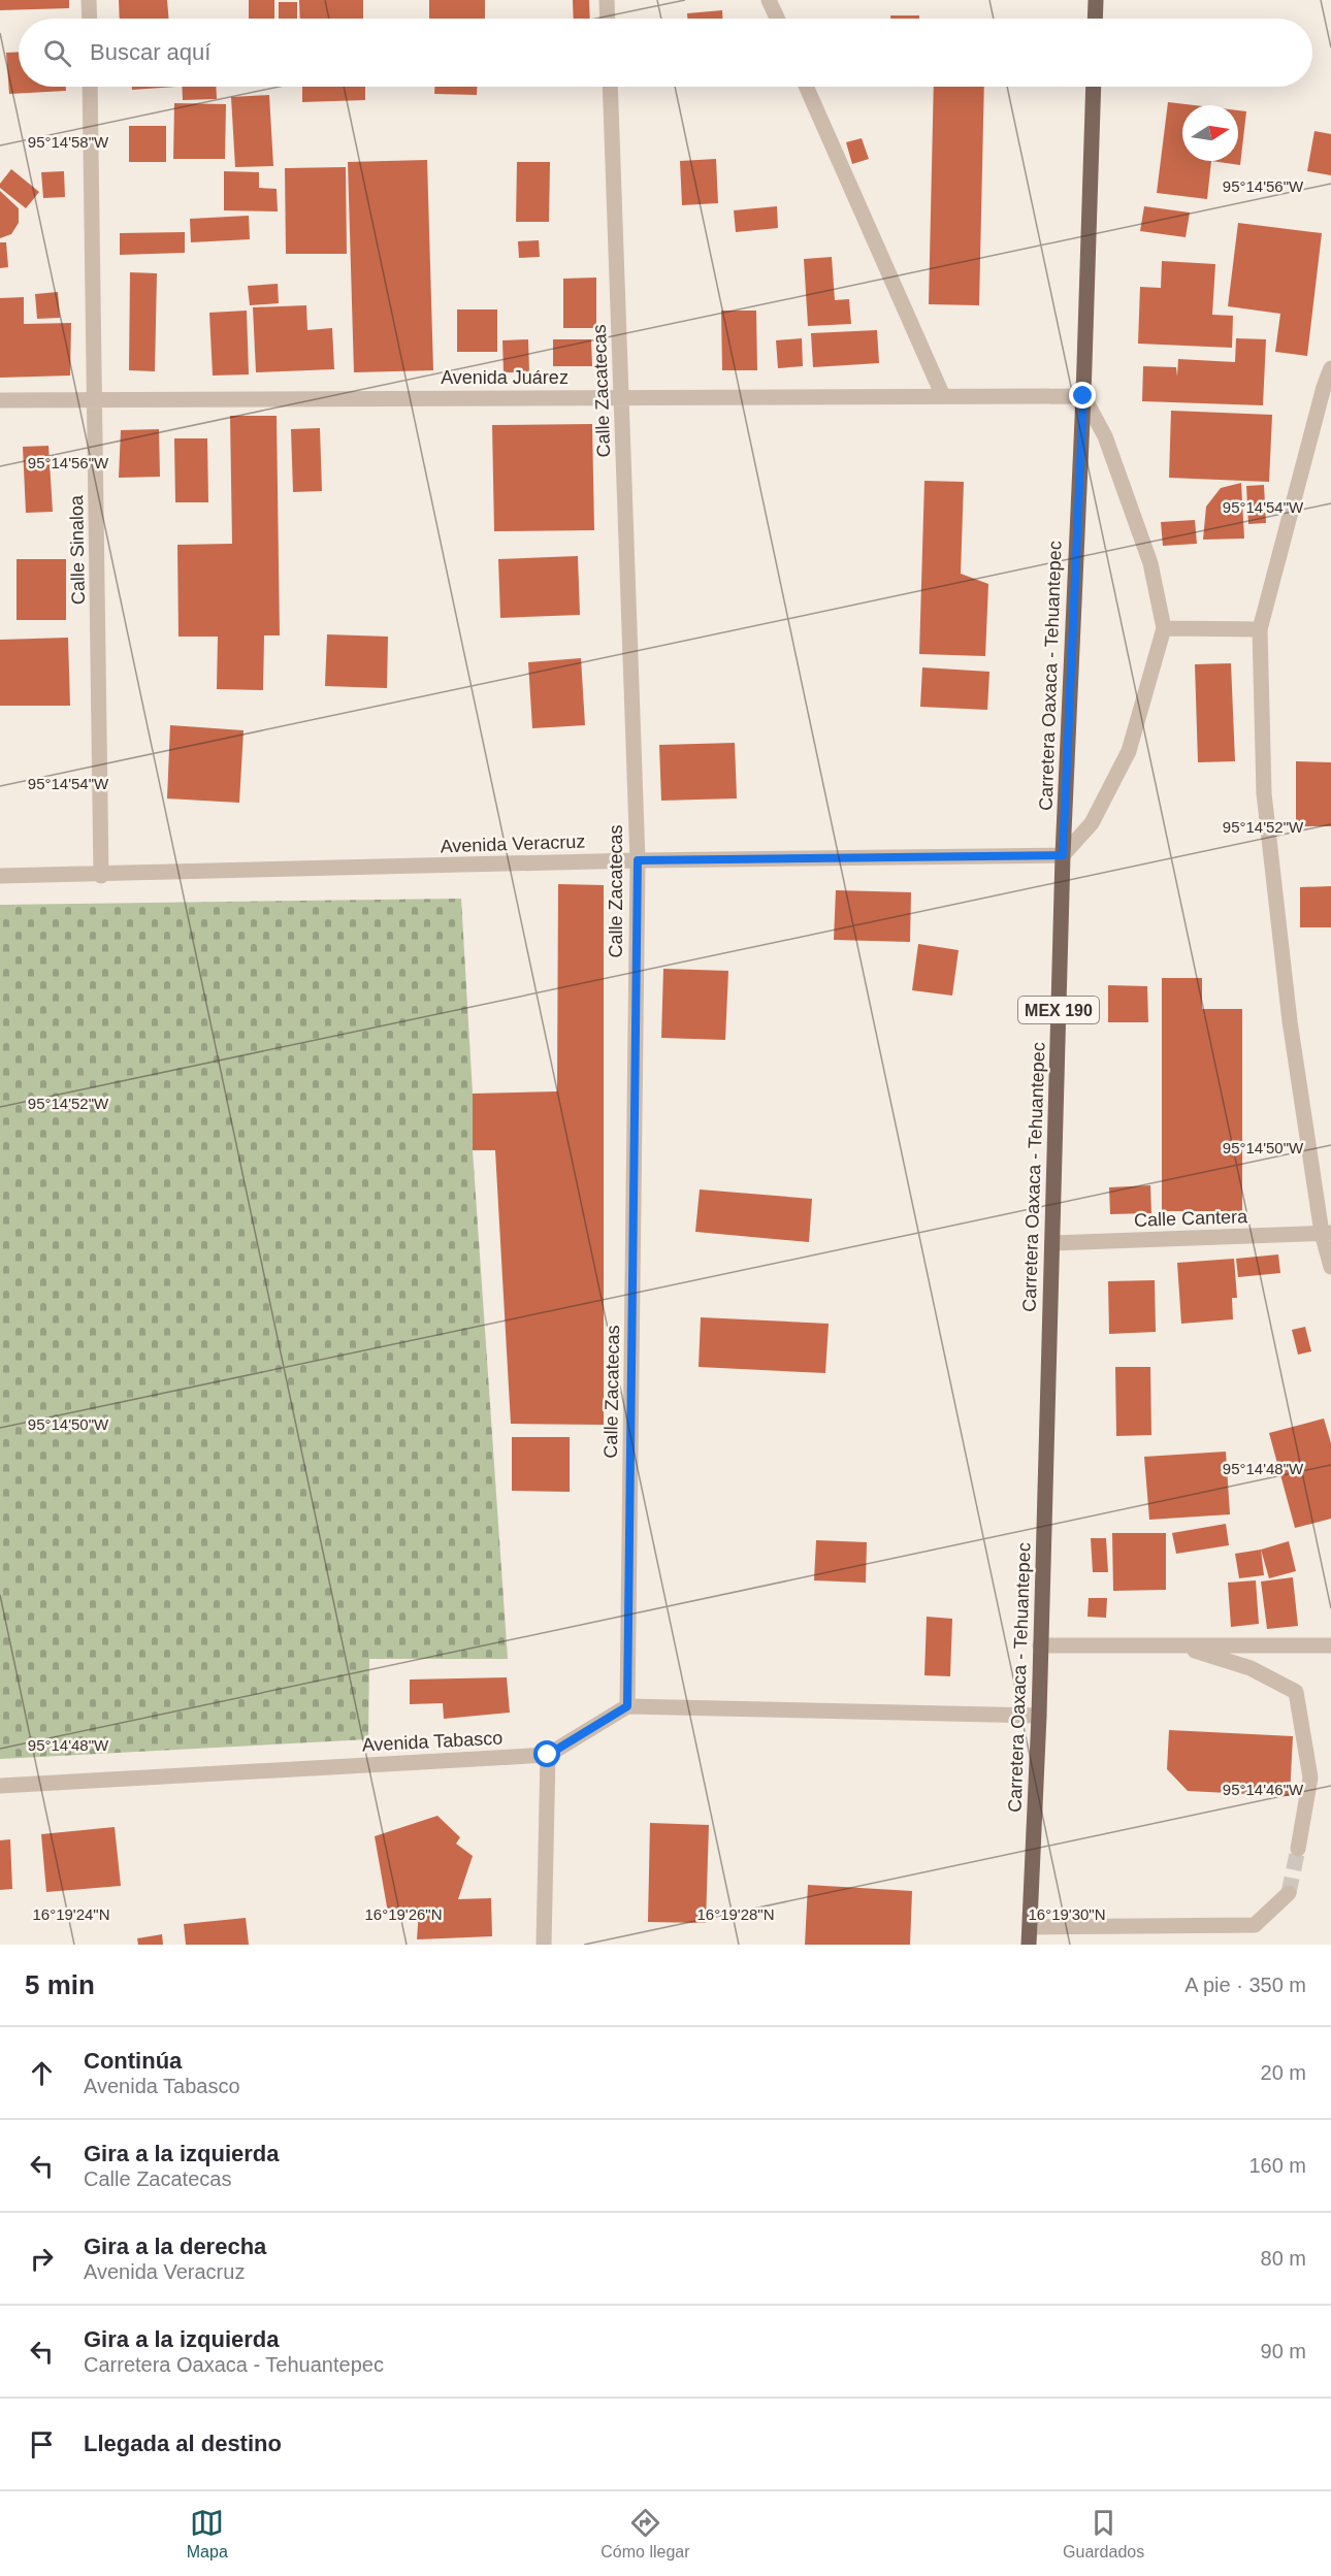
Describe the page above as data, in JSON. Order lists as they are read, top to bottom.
{
  "streets": {
    "main road": ["Carretera Oaxaca - Tehuantepec", "MEX 190"],
    "street": [
      "Avenida Juárez",
      "Calle Zacatecas",
      "Calle Sinaloa",
      "Avenida Veracruz",
      "Calle Cantera",
      "Avenida Tabasco"
    ]
  },
  "crossings": [
    ["Avenida Juárez", "Calle Zacatecas"],
    ["Avenida Juárez", "Calle Sinaloa"],
    ["Avenida Juárez", "Carretera Oaxaca - Tehuantepec"],
    ["Calle Zacatecas", "Avenida Veracruz"],
    ["Calle Zacatecas", "Avenida Tabasco"],
    ["Calle Sinaloa", "Avenida Veracruz"],
    ["Carretera Oaxaca - Tehuantepec", "Avenida Veracruz"],
    ["Carretera Oaxaca - Tehuantepec", "Calle Cantera"]
  ],
  "north": "right",
  "page": {
    "search": "Buscar aquí",
    "heading": ["5 min", "A pie · 350 m"],
    "list": [
      ["Continúa", "Avenida Tabasco", "20 m"],
      ["Gira a la izquierda", "Calle Zacatecas", "160 m"],
      ["Gira a la derecha", "Avenida Veracruz", "80 m"],
      ["Gira a la izquierda", "Carretera Oaxaca - Tehuantepec", "90 m"],
      "Llegada al destino"
    ],
    "nav": ["Mapa", "Cómo llegar", "Guardados"]
  },
  "coordinates": [
    "95°14'58\"W",
    "95°14'56\"W",
    "95°14'54\"W",
    "95°14'52\"W",
    "95°14'50\"W",
    "95°14'48\"W",
    "95°14'46\"W",
    "16°19'24\"N",
    "16°19'26\"N",
    "16°19'28\"N",
    "16°19'30\"N"
  ]
}
